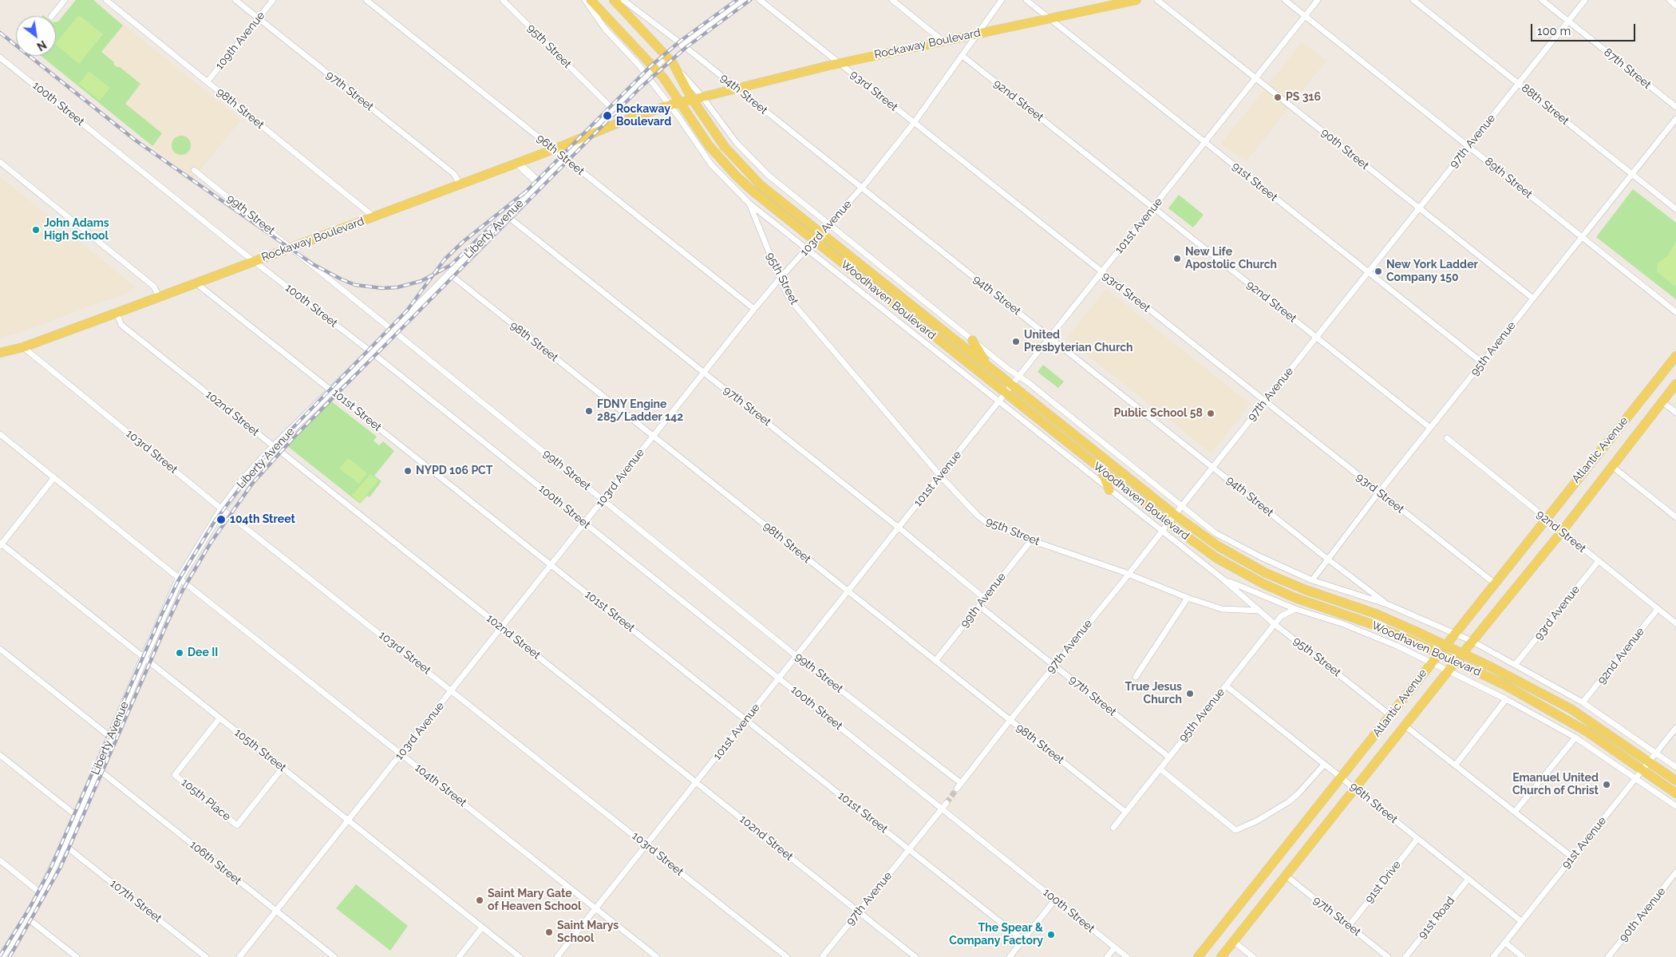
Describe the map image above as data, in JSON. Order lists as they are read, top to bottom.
{
  "streets": {
    "main road": ["Rockaway Boulevard", "Woodhaven Boulevard", "Atlantic Avenue"],
    "street": [
      "109th Avenue",
      "95th Street",
      "87th Street",
      "97th Street",
      "93rd Street",
      "94th Street",
      "92nd Street",
      "100th Street",
      "88th Street",
      "98th Street",
      "97th Avenue",
      "90th Street",
      "96th Street",
      "89th Street",
      "91st Street",
      "99th Street",
      "101st Avenue",
      "103rd Avenue",
      "Liberty Avenue",
      "95th Avenue",
      "101st Street",
      "102nd Street",
      "103rd Street",
      "99th Avenue",
      "93rd Avenue",
      "92nd Avenue",
      "105th Street",
      "104th Street",
      "105th Place",
      "91st Avenue",
      "106th Street",
      "91st Drive",
      "107th Street",
      "90th Avenue",
      "91st Road"
    ]
  },
  "crossings": [
    ["109th Avenue", "97th Street"],
    ["109th Avenue", "98th Street"],
    ["Rockaway Boulevard", "97th Street"],
    ["Rockaway Boulevard", "93rd Street"],
    ["Rockaway Boulevard", "94th Street"],
    ["Rockaway Boulevard", "100th Street"],
    ["Rockaway Boulevard", "98th Street"],
    ["Rockaway Boulevard", "96th Street"],
    ["Rockaway Boulevard", "91st Street"],
    ["Rockaway Boulevard", "99th Street"],
    ["Rockaway Boulevard", "103rd Avenue"],
    ["Rockaway Boulevard", "Liberty Avenue"],
    ["Rockaway Boulevard", "Woodhaven Boulevard"],
    ["Rockaway Boulevard", "101st Street"],
    ["Rockaway Boulevard", "102nd Street"],
    ["Rockaway Boulevard", "103rd Street"],
    ["95th Street", "97th Avenue"],
    ["95th Street", "101st Avenue"],
    ["95th Street", "103rd Avenue"],
    ["95th Street", "Liberty Avenue"],
    ["95th Street", "Woodhaven Boulevard"],
    ["95th Street", "95th Avenue"],
    ["95th Street", "Atlantic Avenue"],
    ["95th Street", "99th Avenue"],
    ["87th Street", "97th Avenue"],
    ["97th Street", "97th Avenue"],
    ["97th Street", "101st Avenue"],
    ["97th Street", "103rd Avenue"],
    ["97th Street", "Liberty Avenue"],
    ["97th Street", "95th Avenue"],
    ["97th Street", "Atlantic Avenue"],
    ["97th Street", "99th Avenue"],
    ["97th Street", "91st Drive"],
    ["93rd Street", "97th Avenue"],
    ["93rd Street", "101st Avenue"],
    ["93rd Street", "103rd Avenue"],
    ["93rd Street", "95th Avenue"],
    ["93rd Street", "Atlantic Avenue"],
    ["94th Street", "97th Avenue"],
    ["94th Street", "101st Avenue"],
    ["94th Street", "103rd Avenue"],
    ["94th Street", "Woodhaven Boulevard"],
    ["94th Street", "95th Avenue"],
    ["92nd Street", "97th Avenue"],
    ["92nd Street", "101st Avenue"],
    ["92nd Street", "103rd Avenue"],
    ["92nd Street", "95th Avenue"],
    ["92nd Street", "Atlantic Avenue"],
    ["92nd Street", "93rd Avenue"],
    ["92nd Street", "92nd Avenue"],
    ["100th Street", "97th Avenue"],
    ["100th Street", "101st Avenue"],
    ["100th Street", "103rd Avenue"],
    ["100th Street", "Liberty Avenue"],
    ["88th Street", "97th Avenue"],
    ["88th Street", "95th Avenue"],
    ["98th Street", "97th Avenue"],
    ["98th Street", "101st Avenue"],
    ["98th Street", "103rd Avenue"],
    ["98th Street", "Liberty Avenue"],
    ["98th Street", "95th Avenue"],
    ["98th Street", "99th Avenue"],
    ["97th Avenue", "90th Street"],
    ["97th Avenue", "89th Street"],
    ["97th Avenue", "91st Street"],
    ["97th Avenue", "99th Street"],
    ["97th Avenue", "Woodhaven Boulevard"],
    ["97th Avenue", "101st Street"],
    ["97th Avenue", "102nd Street"],
    ["90th Street", "101st Avenue"],
    ["90th Street", "95th Avenue"],
    ["96th Street", "103rd Avenue"],
    ["96th Street", "Liberty Avenue"],
    ["96th Street", "95th Avenue"],
    ["96th Street", "Atlantic Avenue"],
    ["96th Street", "91st Avenue"],
    ["96th Street", "91st Drive"],
    ["96th Street", "91st Road"],
    ["89th Street", "101st Avenue"],
    ["89th Street", "95th Avenue"],
    ["91st Street", "101st Avenue"],
    ["91st Street", "95th Avenue"],
    ["99th Street", "101st Avenue"],
    ["99th Street", "103rd Avenue"],
    ["99th Street", "Liberty Avenue"],
    ["101st Avenue", "Woodhaven Boulevard"],
    ["101st Avenue", "101st Street"],
    ["101st Avenue", "102nd Street"],
    ["101st Avenue", "103rd Street"],
    ["101st Avenue", "104th Street"],
    ["103rd Avenue", "Woodhaven Boulevard"],
    ["103rd Avenue", "101st Street"],
    ["103rd Avenue", "102nd Street"],
    ["103rd Avenue", "103rd Street"],
    ["103rd Avenue", "105th Street"],
    ["103rd Avenue", "104th Street"],
    ["103rd Avenue", "106th Street"],
    ["Liberty Avenue", "Woodhaven Boulevard"],
    ["Liberty Avenue", "101st Street"],
    ["Liberty Avenue", "102nd Street"],
    ["Liberty Avenue", "103rd Street"],
    ["Liberty Avenue", "105th Street"],
    ["Liberty Avenue", "104th Street"],
    ["Liberty Avenue", "106th Street"],
    ["Liberty Avenue", "107th Street"],
    ["Woodhaven Boulevard", "95th Avenue"],
    ["Woodhaven Boulevard", "Atlantic Avenue"],
    ["Woodhaven Boulevard", "91st Avenue"],
    ["105th Street", "105th Place"]
  ],
  "places": [
    "PS 316",
    "Rockaway Boulevard",
    "John Adams High School",
    "New Life Apostolic Church",
    "New York Ladder Company 150",
    "United Presbyterian Church",
    "FDNY Engine 285/Ladder 142",
    "Public School 58",
    "NYPD 106 PCT",
    "104th Street",
    "Dee II",
    "True Jesus Church",
    "Emanuel United Church of Christ",
    "Saint Mary Gate of Heaven School",
    "Saint Marys School",
    "The Spear & Company Factory"
  ],
  "scale_bar": "100 m",
  "north": "bottom right"
}
